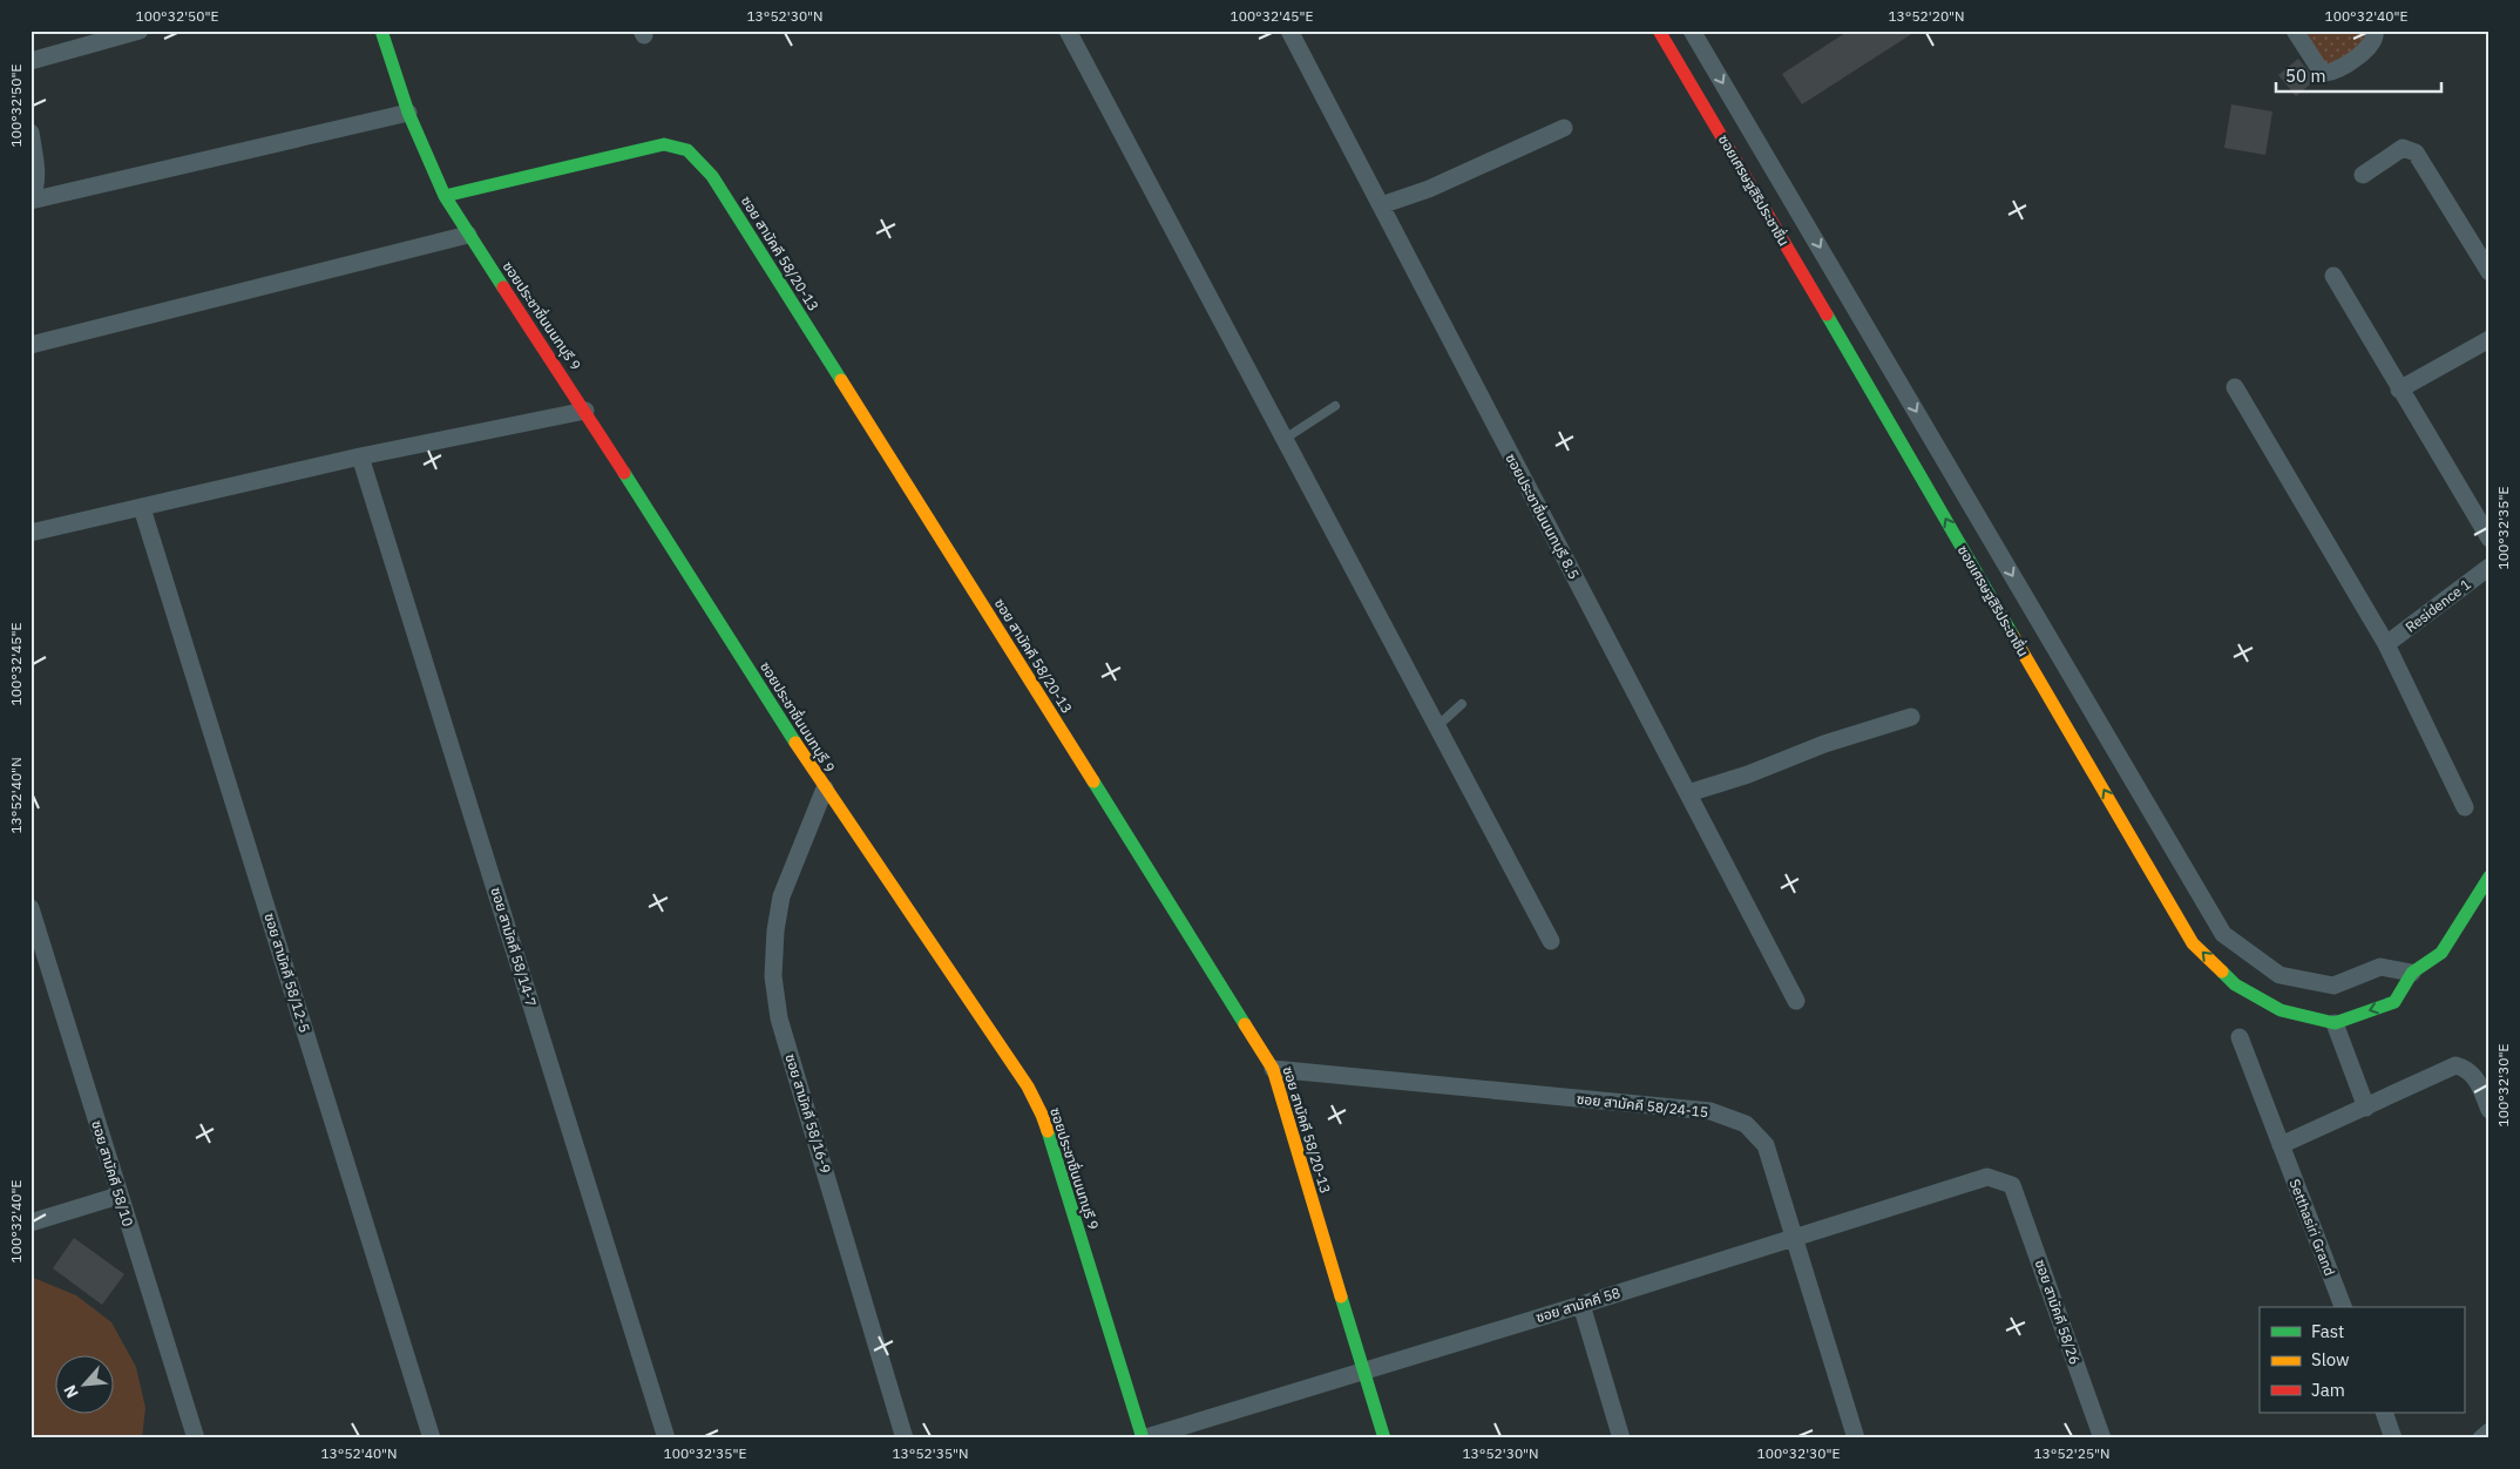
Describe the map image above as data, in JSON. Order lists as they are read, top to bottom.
{
  "streets": {
    "street": [
      "ซอยเศรษฐสิริประชาชื่น",
      "ซอย สามัคคี 58/20-13",
      "ซอยประชาชื่นนนทบุรี 9",
      "ซอยประชาชื่นนนทบุรี 8.5",
      "Residence 1",
      "ซอย สามัคคี 58/14-7",
      "ซอย สามัคคี 58/12-5",
      "ซอย สามัคคี 58/24-15",
      "ซอย สามัคคี 58/16-9",
      "ซอย สามัคคี 58/10",
      "Setthasiri Grand",
      "ซอย สามัคคี 58",
      "ซอย สามัคคี 58/26"
    ]
  },
  "crossings": [
    ["ซอย สามัคคี 58/20-13", "ซอยประชาชื่นนนทบุรี 9"],
    ["ซอย สามัคคี 58/20-13", "ซอย สามัคคี 58/24-15"],
    ["ซอย สามัคคี 58/20-13", "ซอย สามัคคี 58"],
    ["ซอยประชาชื่นนนทบุรี 9", "ซอย สามัคคี 58/16-9"],
    ["ซอยประชาชื่นนนทบุรี 9", "ซอย สามัคคี 58"],
    ["ซอย สามัคคี 58/24-15", "ซอย สามัคคี 58"],
    ["ซอย สามัคคี 58", "ซอย สามัคคี 58/26"]
  ],
  "legend": ["Fast", "Slow", "Jam"],
  "scale_bar": "50 m",
  "north": "bottom left",
  "coordinates": [
    "100°32'50\"E",
    "13°52'30\"N",
    "100°32'45\"E",
    "13°52'20\"N",
    "100°32'40\"E",
    "100°32'35\"E",
    "13°52'40\"N",
    "100°32'30\"E",
    "13°52'35\"N",
    "13°52'25\"N"
  ]
}
